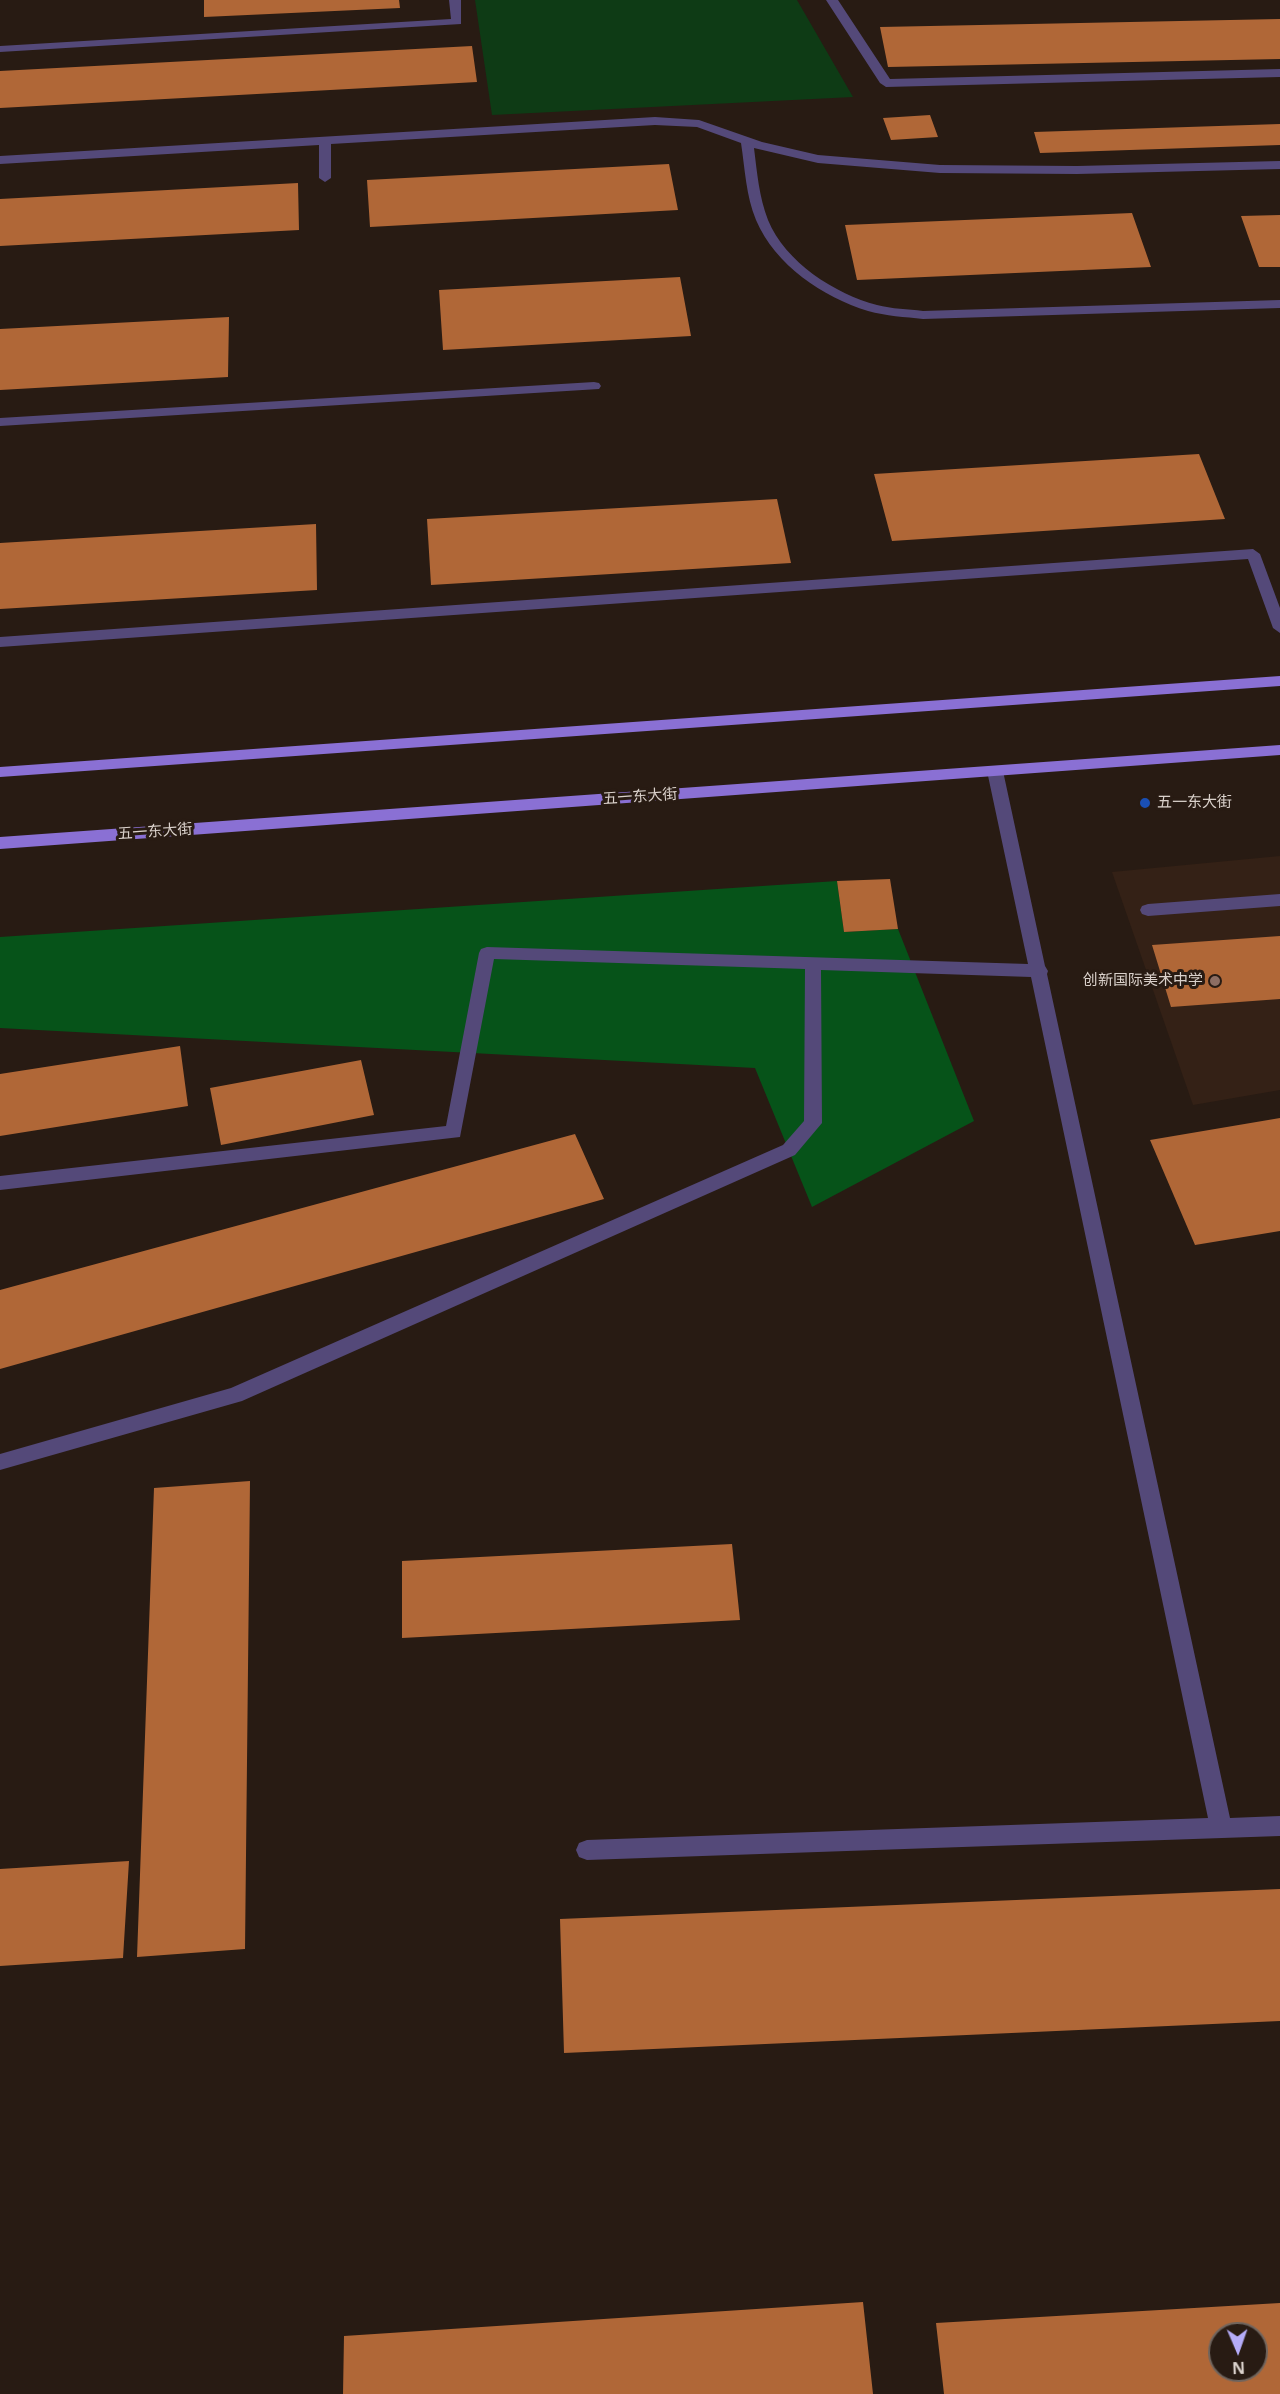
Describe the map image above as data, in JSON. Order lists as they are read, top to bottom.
{
  "streets": {
    "main road": ["五一东大街"]
  },
  "places": ["五一东大街", "创新国际美术中学"],
  "north": "bottom"
}
